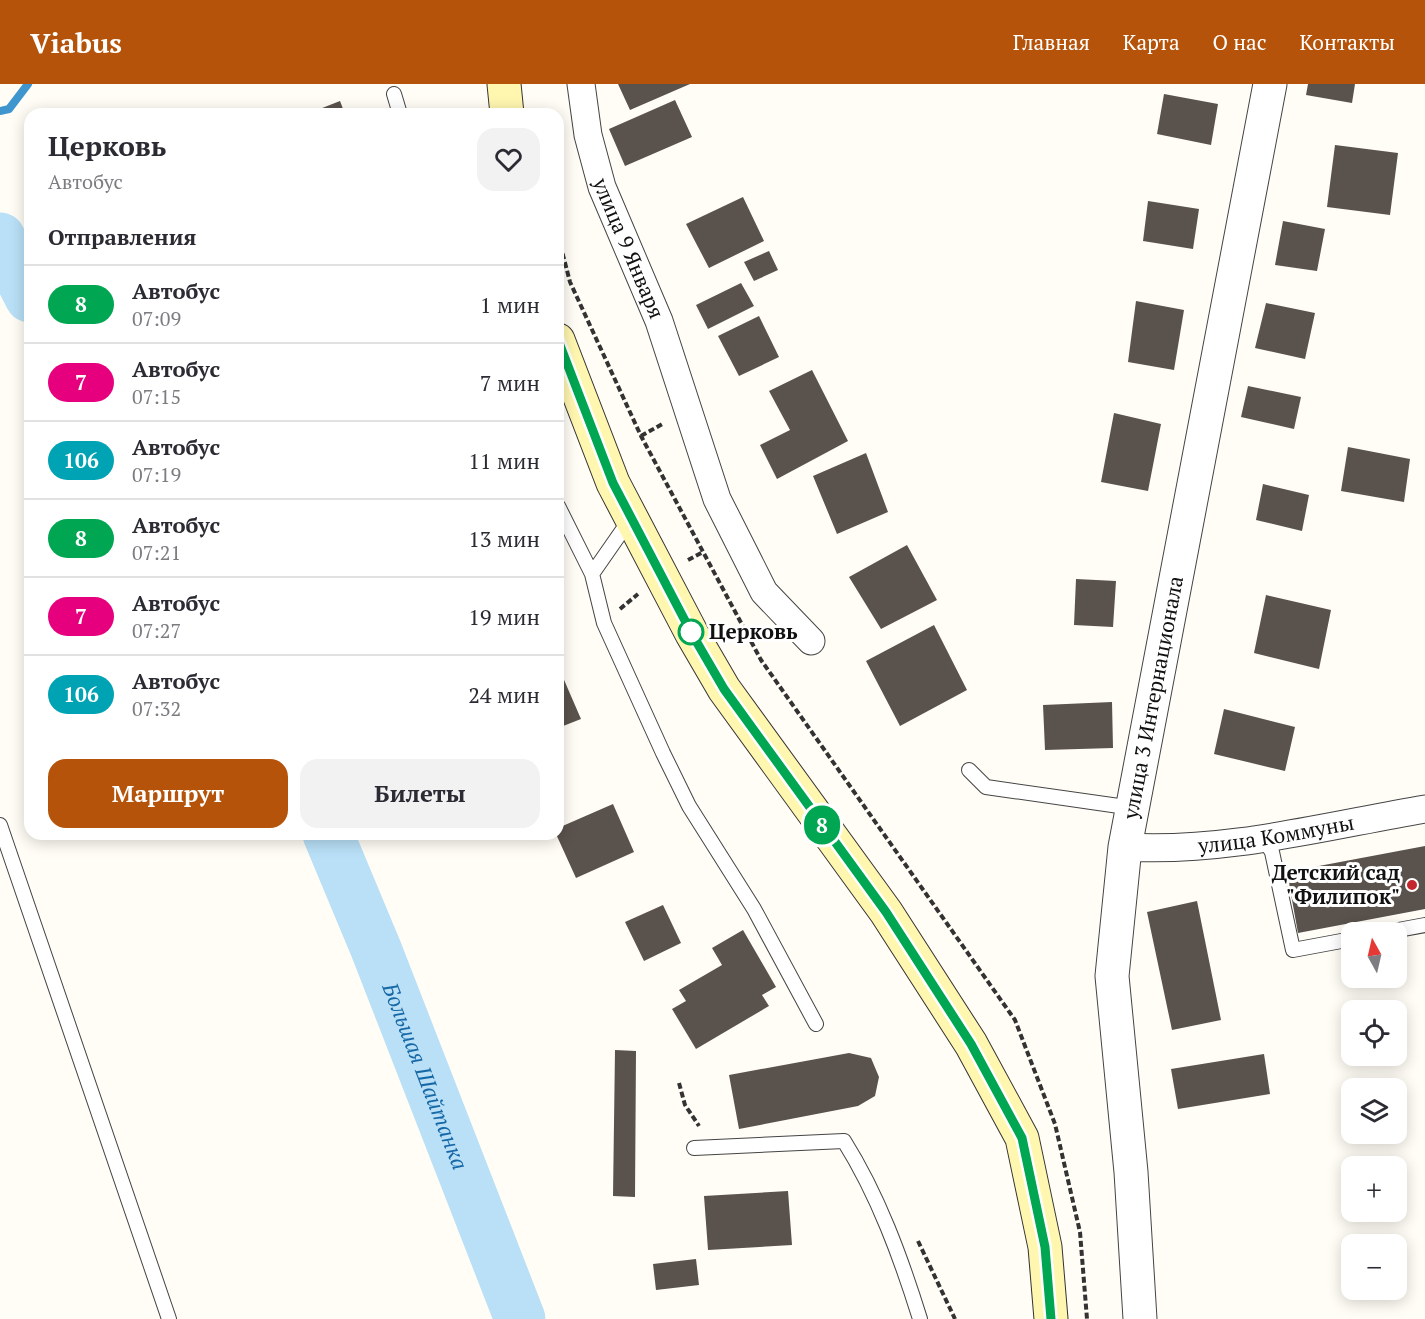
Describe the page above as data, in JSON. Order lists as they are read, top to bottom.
{
  "streets": {
    "street": ["улица 9 Января", "улица 3 Интернационала", "улица Коммуны"]
  },
  "crossings": [
    ["улица 3 Интернационала", "улица Коммуны"]
  ],
  "water": ["Большая Шайтанка"],
  "places": ["Церковь", "Детский сад \"Филипок\""],
  "lines": ["bus line 8"],
  "north": "top",
  "page": {
    "header": "Viabus",
    "nav": [
      "Главная",
      "Карта",
      "О нас",
      "Контакты"
    ],
    "on_map": "8",
    "heading": [
      ["Церковь", "Автобус"],
      "Отправления"
    ],
    "list": [
      {
        "mark": "8",
        "name": "Автобус",
        "note": "07:09",
        "value": "1 мин"
      },
      {
        "mark": "7",
        "name": "Автобус",
        "note": "07:15",
        "value": "7 мин"
      },
      {
        "mark": "106",
        "name": "Автобус",
        "note": "07:19",
        "value": "11 мин"
      },
      {
        "mark": "8",
        "name": "Автобус",
        "note": "07:21",
        "value": "13 мин"
      },
      {
        "mark": "7",
        "name": "Автобус",
        "note": "07:27",
        "value": "19 мин"
      },
      {
        "mark": "106",
        "name": "Автобус",
        "note": "07:32",
        "value": "24 мин"
      }
    ],
    "buttons": ["Маршрут", "Билеты"],
    "map_buttons": ["+", "−"]
  }
}
